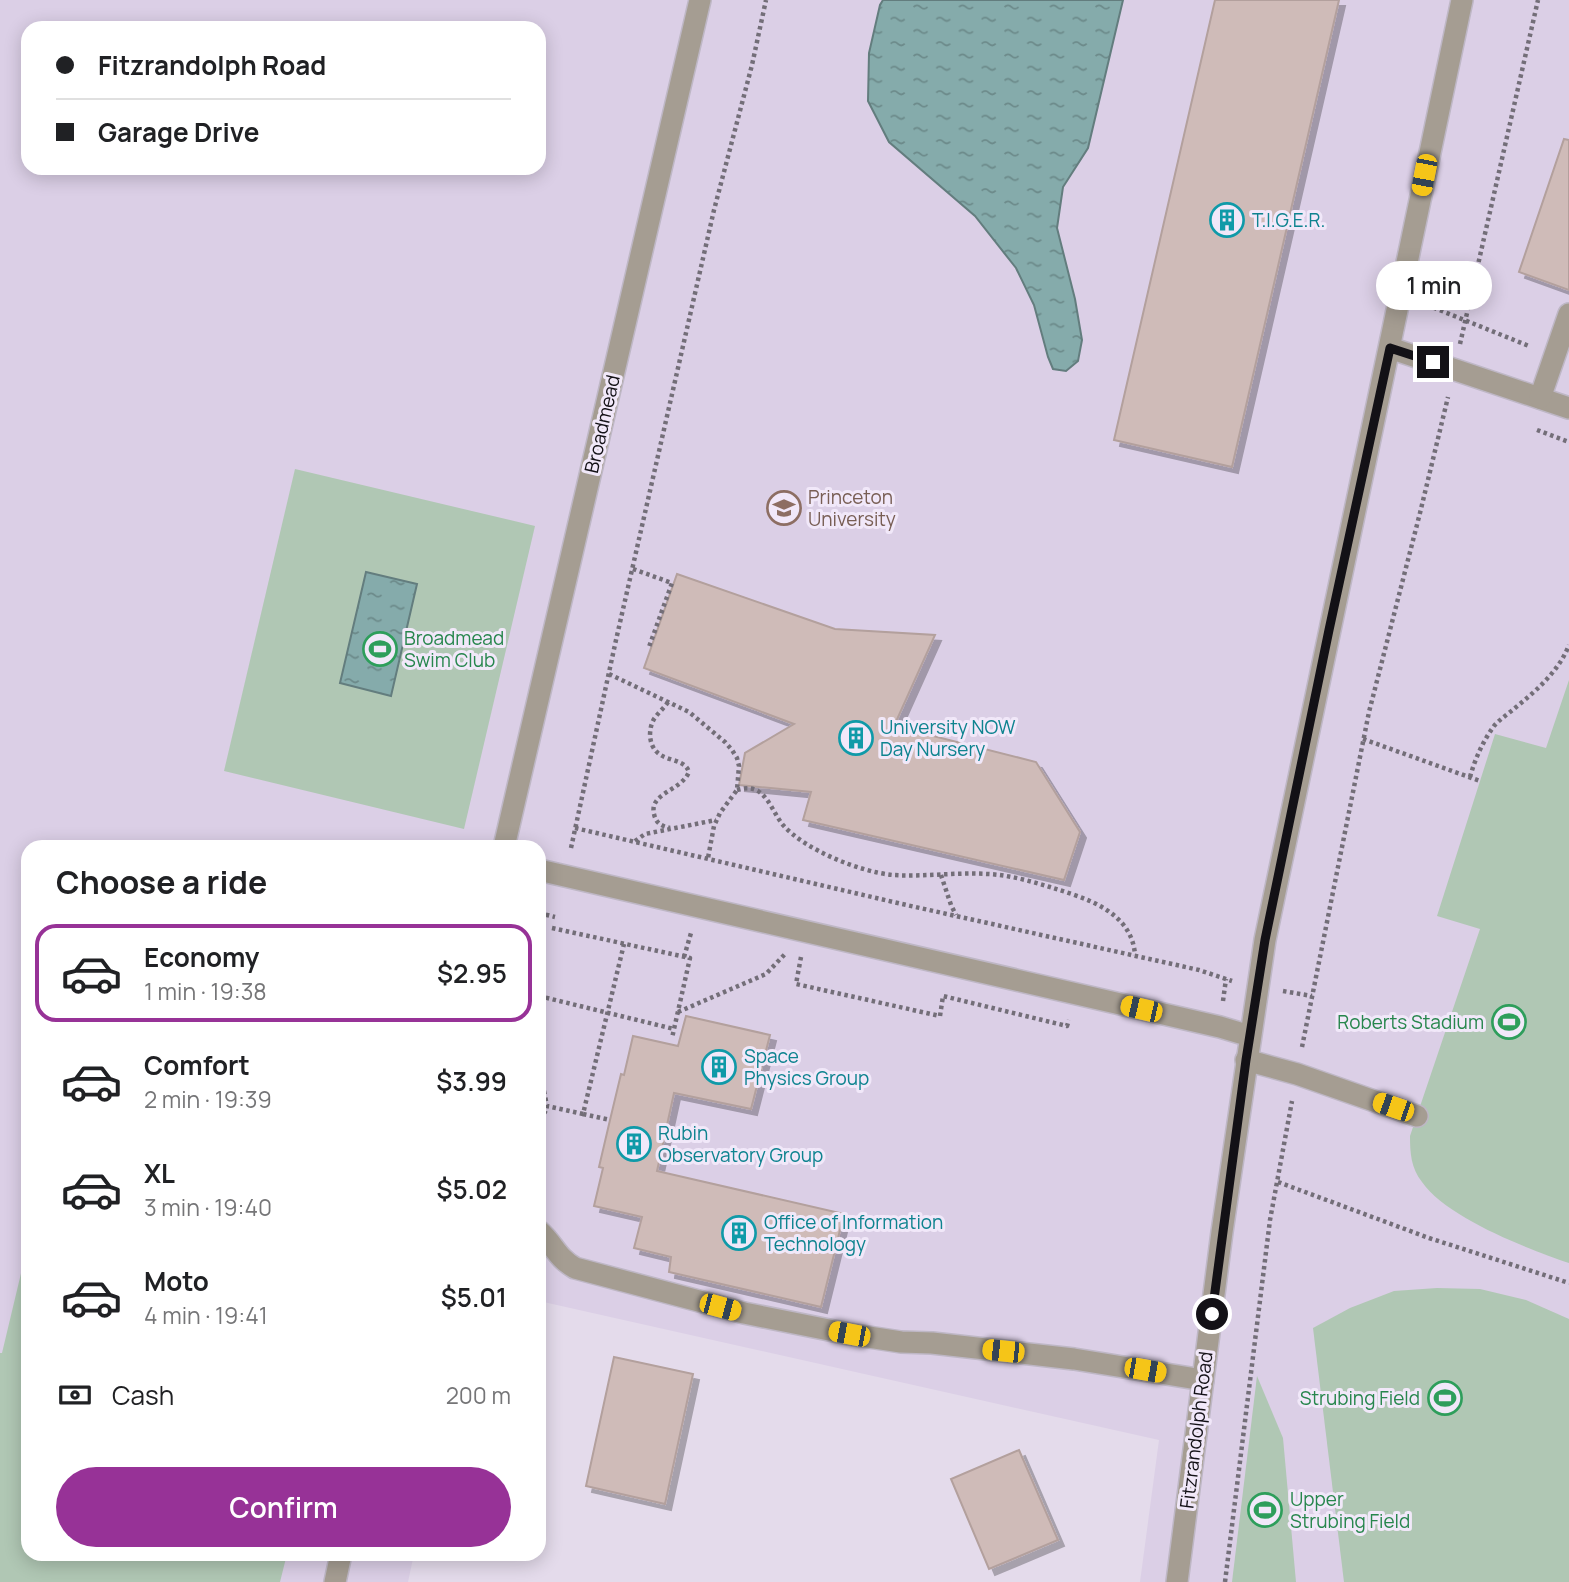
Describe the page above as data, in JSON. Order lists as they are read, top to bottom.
{
  "streets": {
    "street": ["Broadmead", "Fitzrandolph Road"]
  },
  "places": {
    "building": [
      "T.I.G.E.R.",
      "University NOW Day Nursery",
      "Space Physics Group",
      "Rubin Observatory Group",
      "Office of Information Technology"
    ],
    "school or university": ["Princeton University"],
    "sports": [
      "Broadmead Swim Club",
      "Roberts Stadium",
      "Strubing Field",
      "Upper Strubing Field"
    ]
  },
  "page": {
    "banner": ["Fitzrandolph Road", "Garage Drive"],
    "bubble": "1 min",
    "heading": "Choose a ride",
    "list": [
      {
        "name": "Economy",
        "note": "1 min · 19:38",
        "value": "$2.95"
      },
      {
        "name": "Comfort",
        "note": "2 min · 19:39",
        "value": "$3.99"
      },
      {
        "name": "XL",
        "note": "3 min · 19:40",
        "value": "$5.02"
      },
      {
        "name": "Moto",
        "note": "4 min · 19:41",
        "value": "$5.01"
      }
    ],
    "pay": ["Cash", "200 m"],
    "buttons": "Confirm"
  }
}
